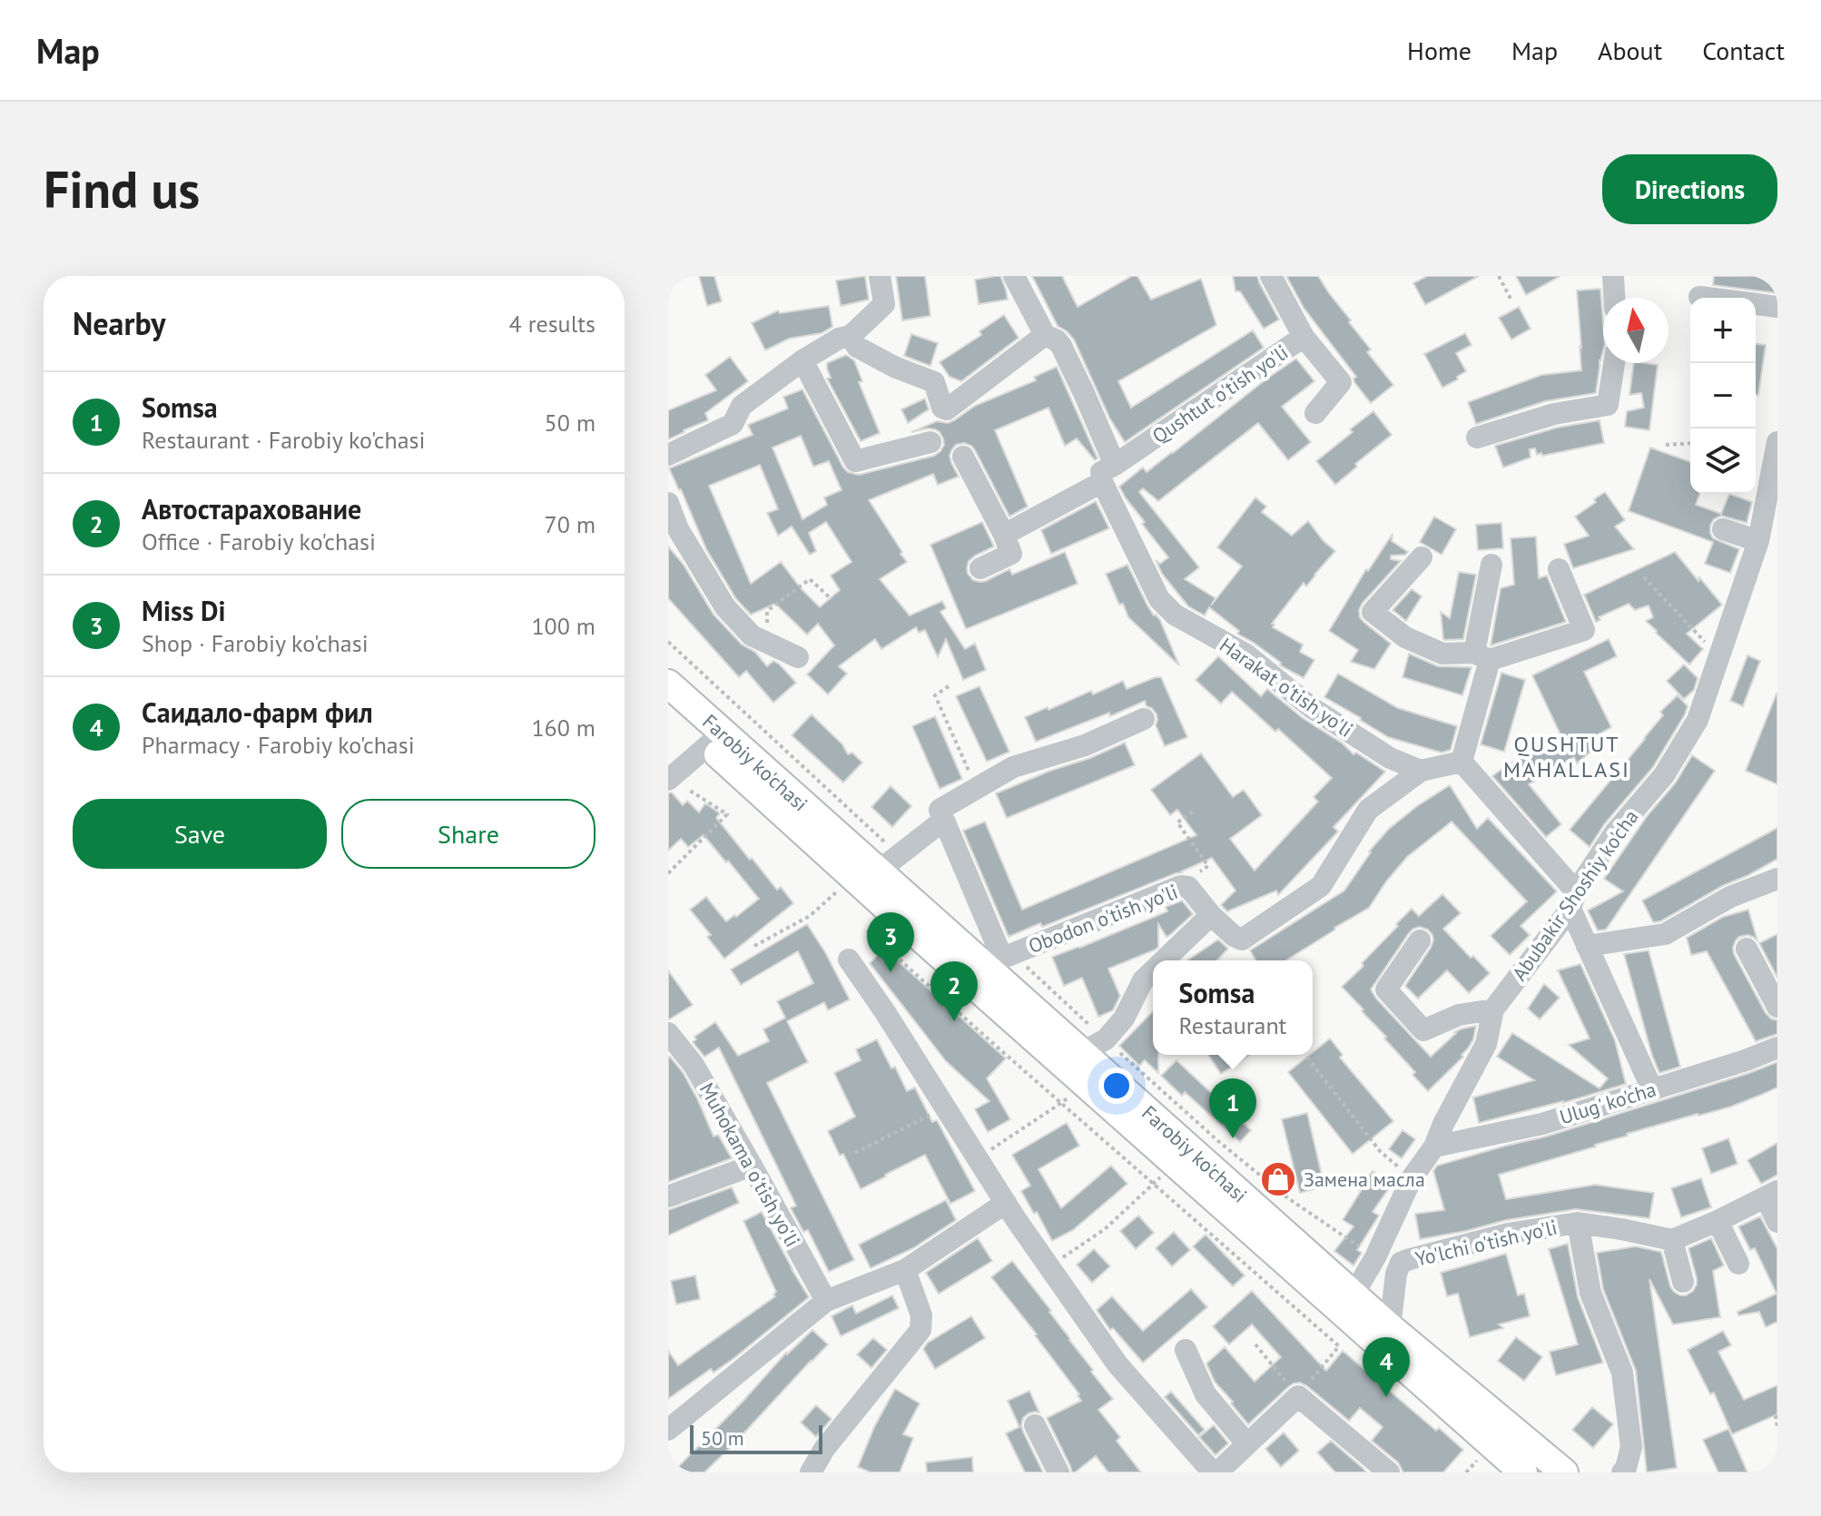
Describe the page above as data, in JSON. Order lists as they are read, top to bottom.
{
  "streets": {
    "main road": ["Farobiy ko'chasi"],
    "street": [
      "Qushtut o'tish yo'li",
      "Harakat o'tish yo'li",
      "Abubakir Shoshiy ko'cha",
      "Obodon o'tish yo'li",
      "Ulug' ko'cha",
      "Muhokama o'tish yo'li",
      "Yo'lchi o'tish yo'li"
    ]
  },
  "crossings": [
    ["Qushtut o'tish yo'li", "Harakat o'tish yo'li"],
    ["Harakat o'tish yo'li", "Obodon o'tish yo'li"],
    ["Farobiy ko'chasi", "Abubakir Shoshiy ko'cha"],
    ["Farobiy ko'chasi", "Obodon o'tish yo'li"],
    ["Farobiy ko'chasi", "Yo'lchi o'tish yo'li"],
    ["Abubakir Shoshiy ko'cha", "Ulug' ko'cha"]
  ],
  "districts": ["QUSHTUT MAHALLASI"],
  "places": {
    "shop": ["Замена масла"]
  },
  "scale_bar": "50 m",
  "north": "top",
  "page": {
    "header": "Map",
    "nav": [
      "Home",
      "Map",
      "About",
      "Contact"
    ],
    "buttons": [
      "Directions",
      ["Save", "Share"]
    ],
    "title": "Find us",
    "heading": ["Nearby", "4 results"],
    "map_buttons": ["+", "−"],
    "list": [
      {
        "mark": "1",
        "name": "Somsa",
        "note": "Restaurant · Farobiy ko'chasi",
        "value": "50 m"
      },
      {
        "mark": "2",
        "name": "Автостарахование",
        "note": "Office · Farobiy ko'chasi",
        "value": "70 m"
      },
      {
        "mark": "3",
        "name": "Miss Di",
        "note": "Shop · Farobiy ko'chasi",
        "value": "100 m"
      },
      {
        "mark": "4",
        "name": "Саидало-фарм фил",
        "note": "Pharmacy · Farobiy ko'chasi",
        "value": "160 m"
      }
    ],
    "pins": [
      "3",
      "2",
      "1",
      "4"
    ],
    "popup": ["Somsa", "Restaurant"],
    "scale": "50 m"
  }
}
